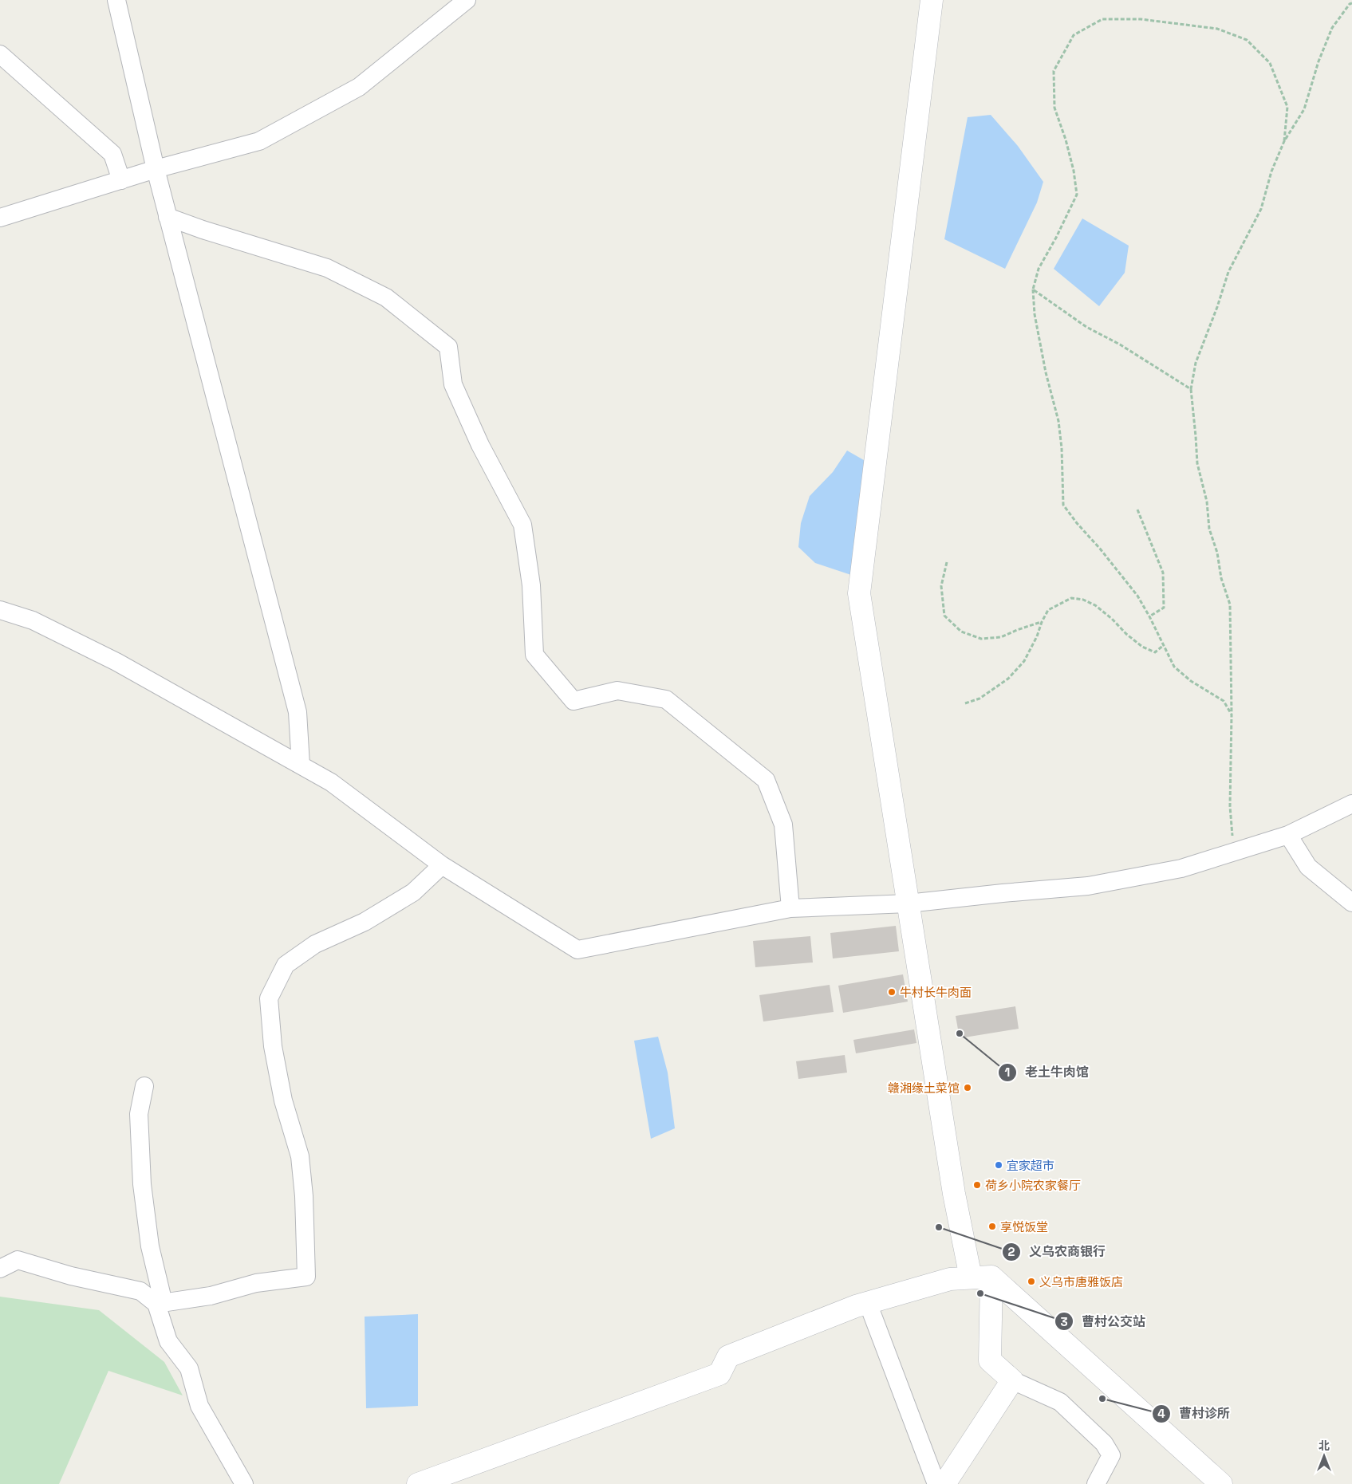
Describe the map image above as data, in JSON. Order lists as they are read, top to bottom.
{
  "places": [
    "牛村长牛肉面",
    "老土牛肉馆",
    "赣湘缘土菜馆",
    "宜家超市",
    "荷乡小院农家餐厅",
    "享悦饭堂",
    "义乌农商银行",
    "义乌市唐雅饭店",
    "曹村公交站",
    "曹村诊所"
  ],
  "north": "top"
}
